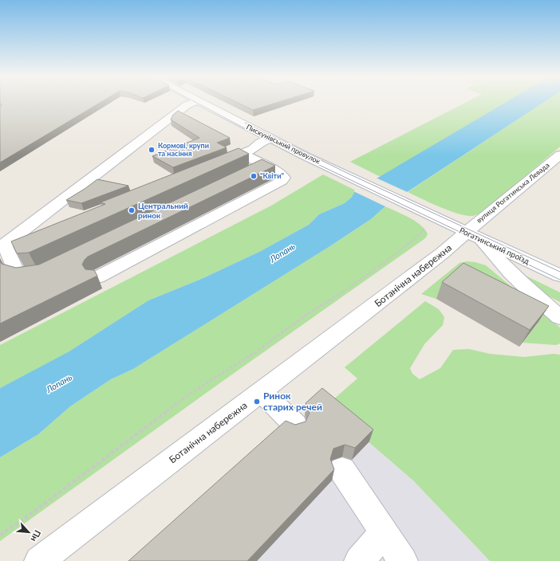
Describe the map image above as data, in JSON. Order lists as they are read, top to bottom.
{
  "streets": {
    "street": [
      "Пискунівський провулок",
      "вулиця Рогатинська Левада",
      "Рогатинський проїзд",
      "Ботанічна набережна"
    ]
  },
  "crossings": [
    ["Пискунівський провулок", "Рогатинський проїзд"],
    ["вулиця Рогатинська Левада", "Рогатинський проїзд"],
    ["вулиця Рогатинська Левада", "Ботанічна набережна"],
    ["Рогатинський проїзд", "Ботанічна набережна"]
  ],
  "water": ["Лопань"],
  "places": [
    "Кормові, крупи та насіння",
    "\"Квіти\"",
    "Центральний ринок",
    "Ринок старих речей"
  ],
  "north": "bottom right"
}
